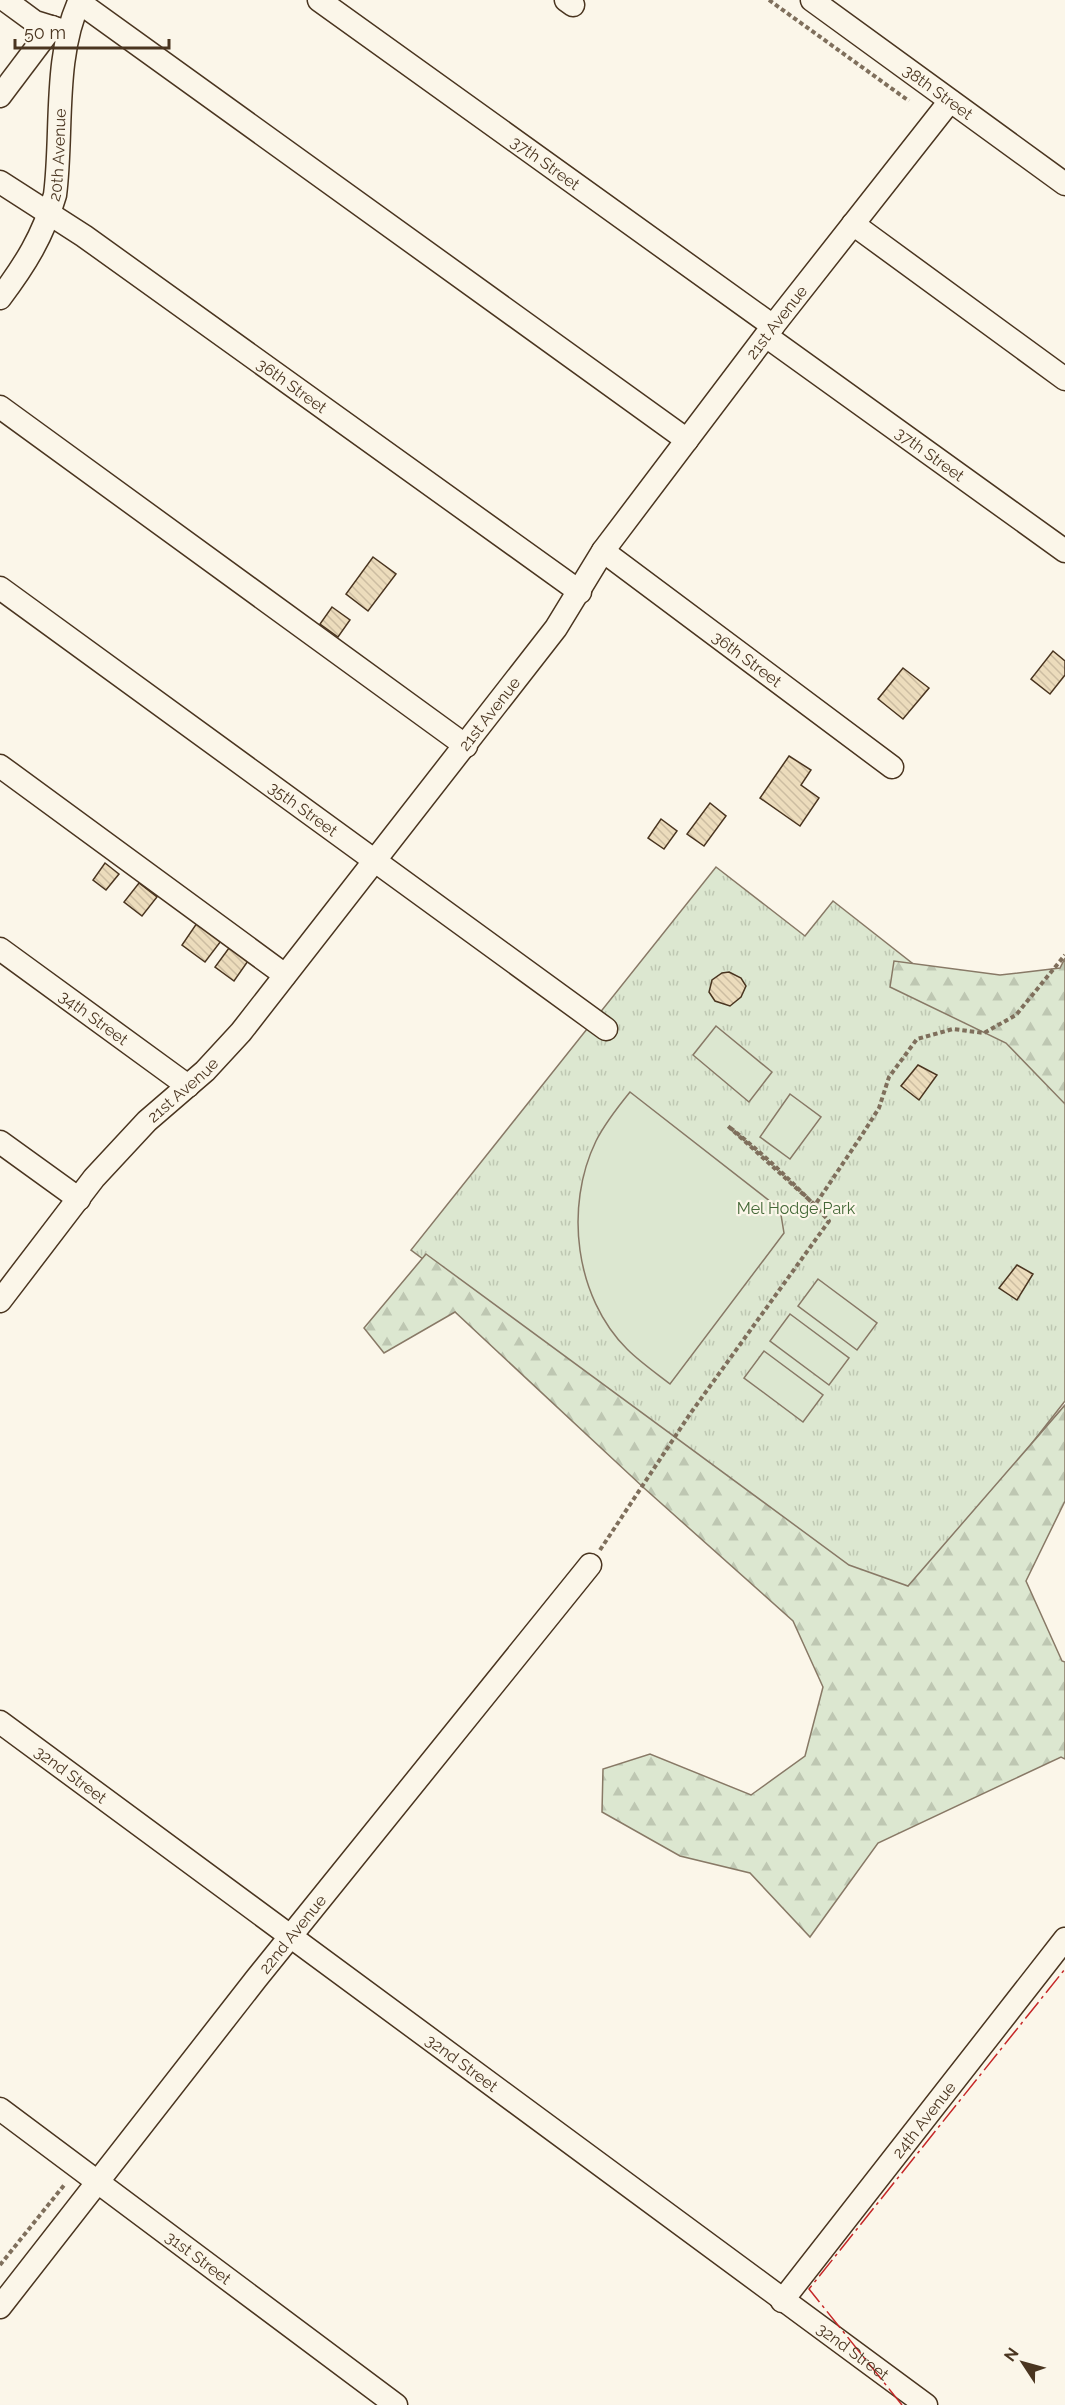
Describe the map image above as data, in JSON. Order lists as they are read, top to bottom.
{
  "streets": {
    "street": [
      "38th Street",
      "20th Avenue",
      "37th Street",
      "21st Avenue",
      "36th Street",
      "35th Street",
      "34th Street",
      "32nd Street",
      "22nd Avenue",
      "24th Avenue",
      "31st Street"
    ]
  },
  "crossings": [
    ["38th Street", "21st Avenue"],
    ["20th Avenue", "36th Street"],
    ["37th Street", "21st Avenue"],
    ["21st Avenue", "36th Street"],
    ["21st Avenue", "35th Street"],
    ["21st Avenue", "34th Street"],
    ["32nd Street", "22nd Avenue"],
    ["32nd Street", "24th Avenue"],
    ["22nd Avenue", "31st Street"]
  ],
  "parks": ["Mel Hodge Park"],
  "scale_bar": "50 m",
  "north": "top left"
}
